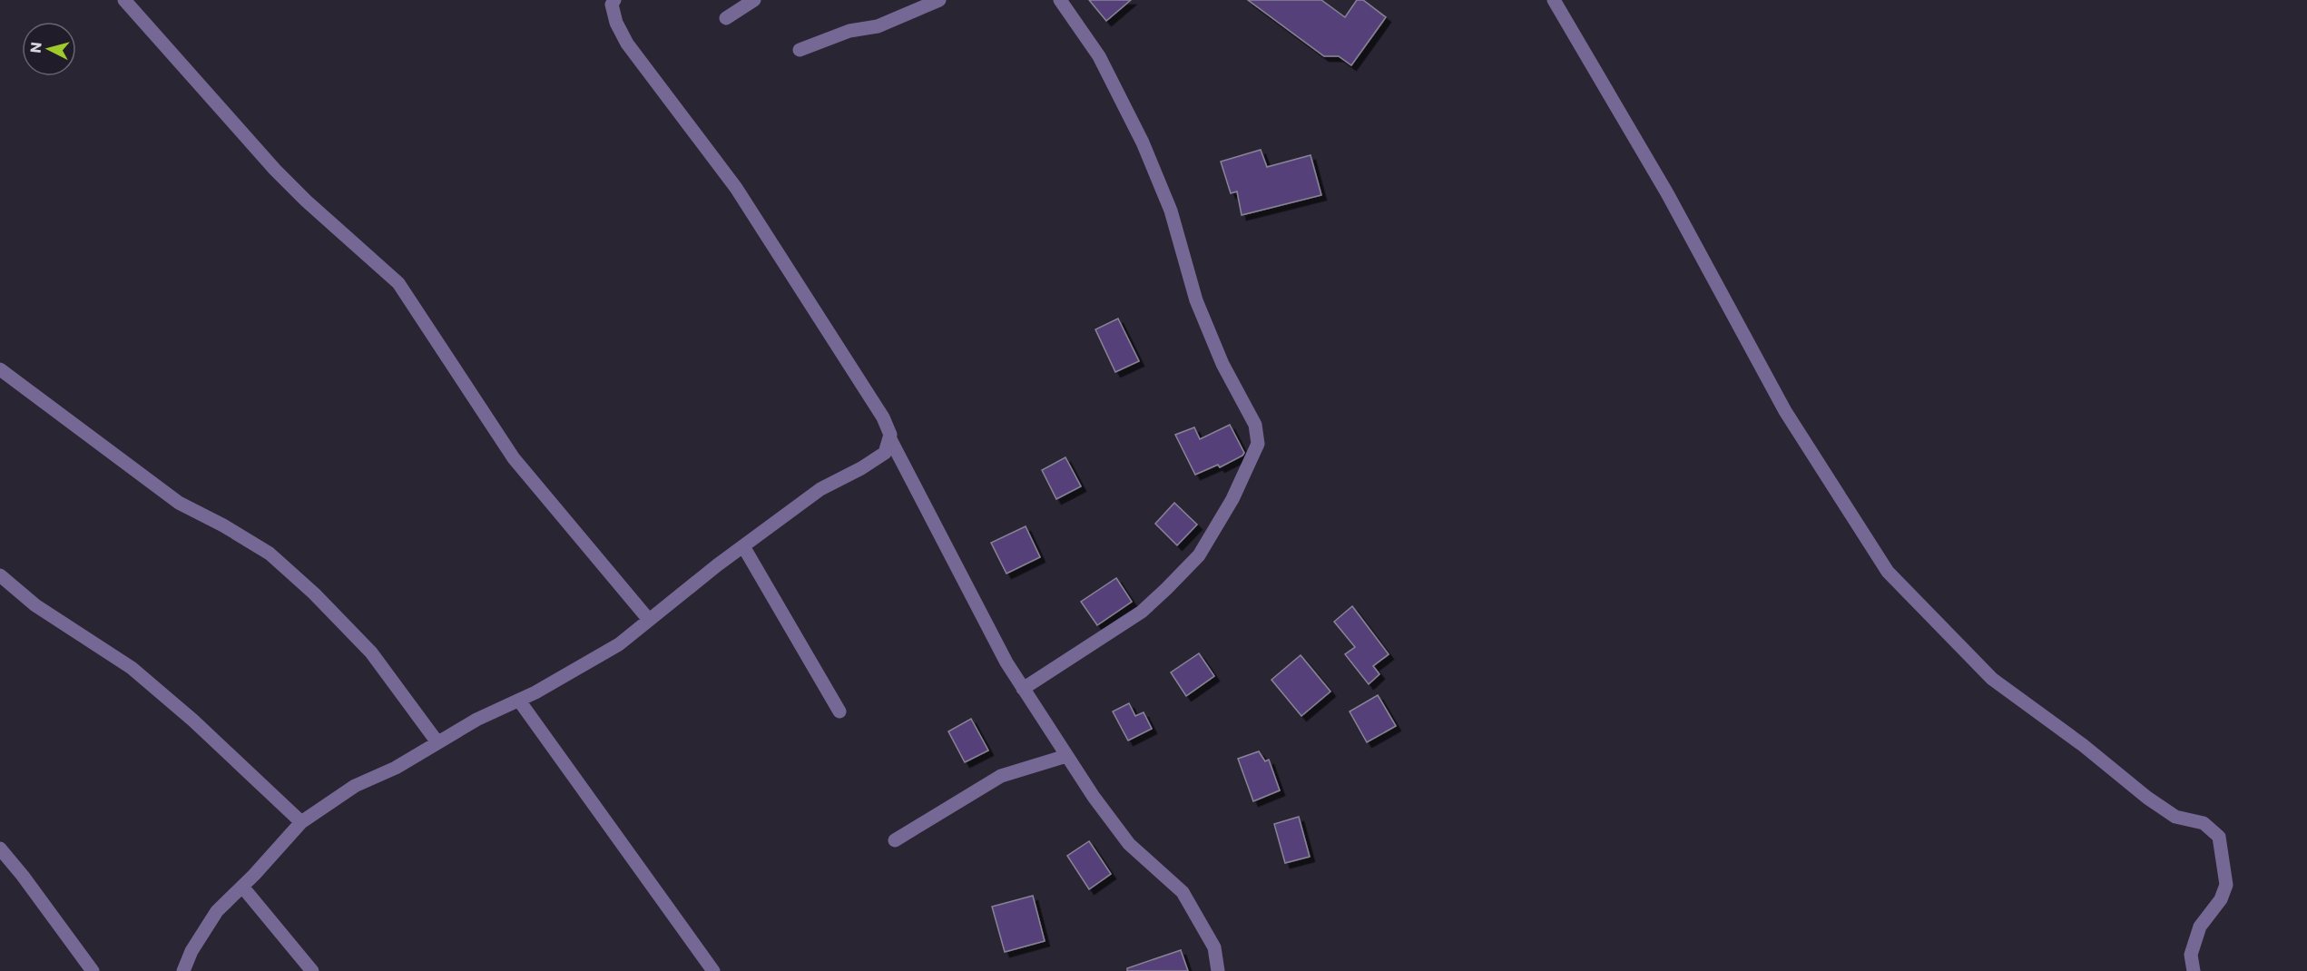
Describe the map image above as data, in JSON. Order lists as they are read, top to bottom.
{
  "north": "left"
}
